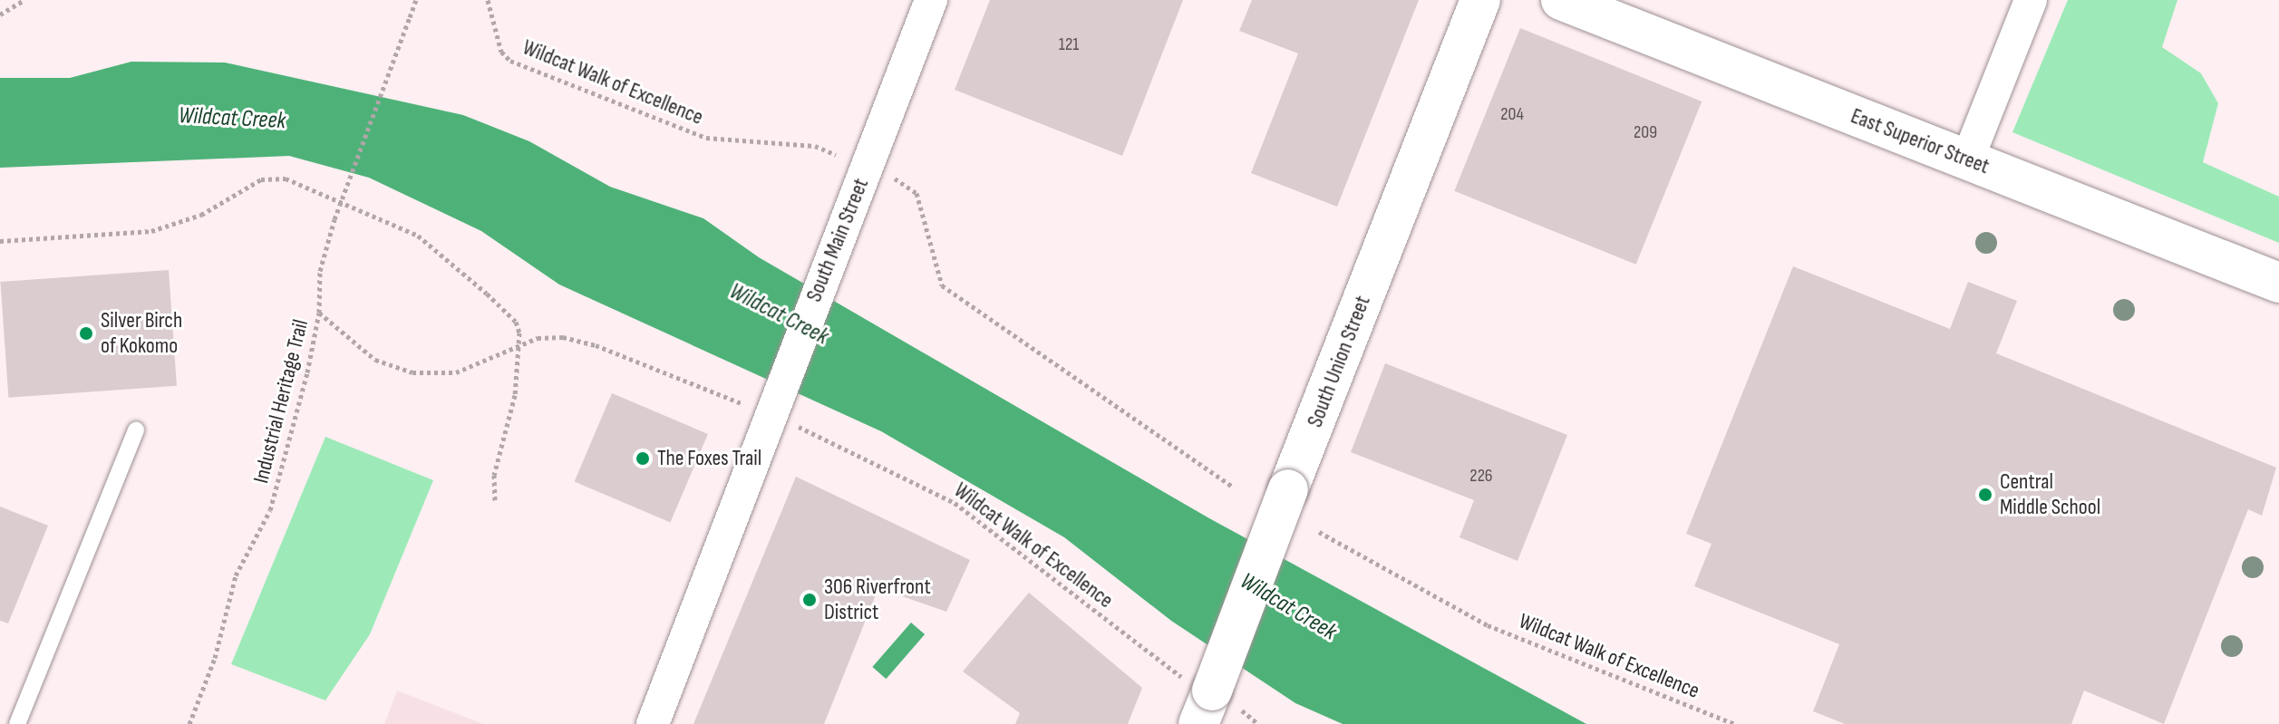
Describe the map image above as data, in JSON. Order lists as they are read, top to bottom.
{
  "streets": {
    "street": ["East Superior Street", "South Main Street", "South Union Street"],
    "path": ["Wildcat Walk of Excellence", "Industrial Heritage Trail"]
  },
  "crossings": [
    ["Wildcat Walk of Excellence", "South Main Street"],
    ["Wildcat Walk of Excellence", "South Union Street"],
    ["Wildcat Walk of Excellence", "Industrial Heritage Trail"]
  ],
  "water": ["Wildcat Creek"],
  "places": [
    "Silver Birch of Kokomo",
    "The Foxes Trail",
    "Central Middle School",
    "306 Riverfront District"
  ],
  "house_numbers": [
    "121",
    "204",
    "209",
    "226"
  ]
}
